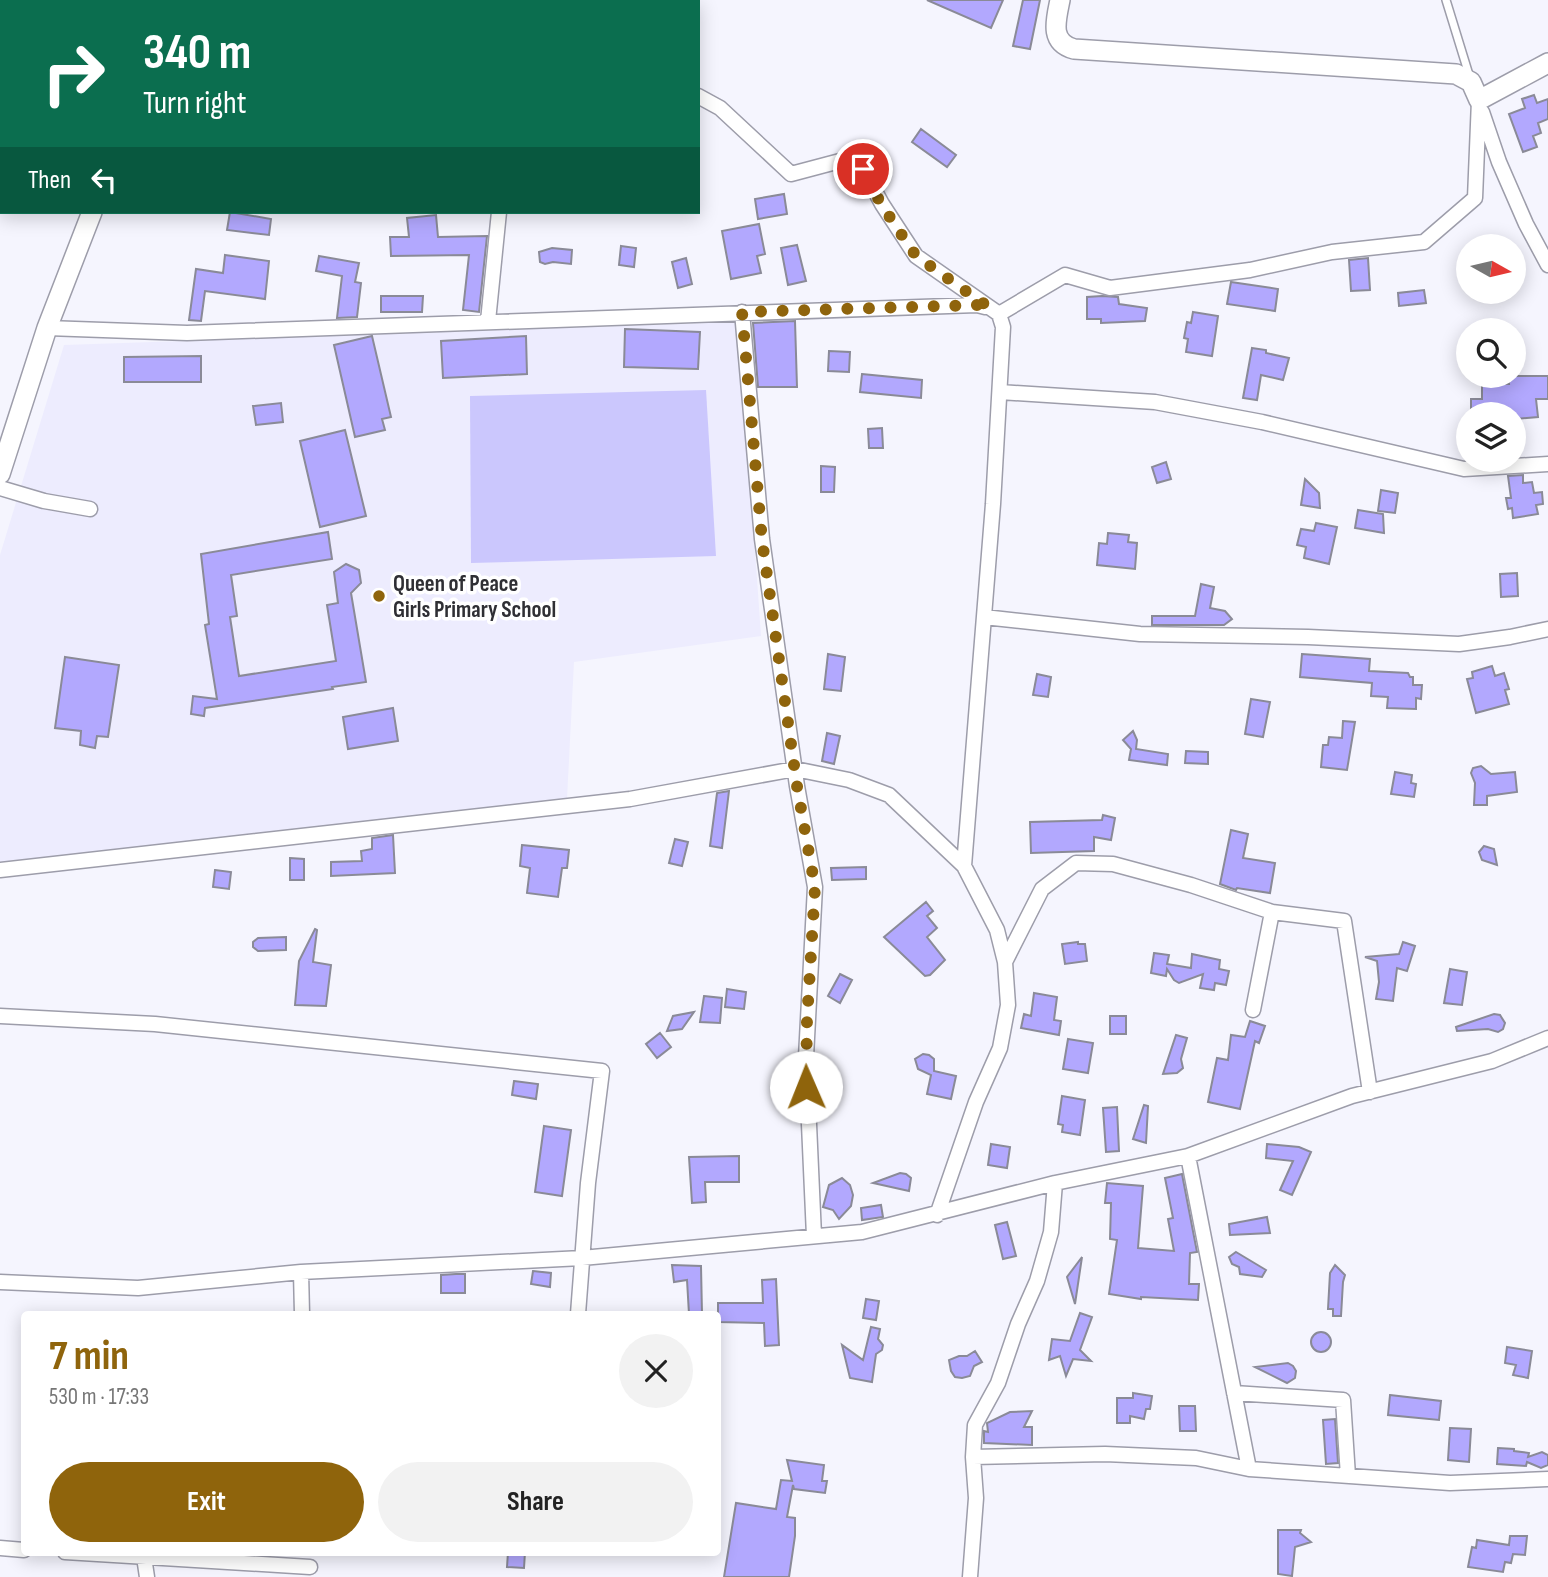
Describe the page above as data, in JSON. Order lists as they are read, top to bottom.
{
  "places": ["Queen of Peace Girls Primary School"],
  "north": "right",
  "page": {
    "turn": ["340 m", "Turn right"],
    "then": "Then",
    "heading": ["7 min", "530 m · 17:33"],
    "buttons": ["Exit", "Share"]
  }
}
